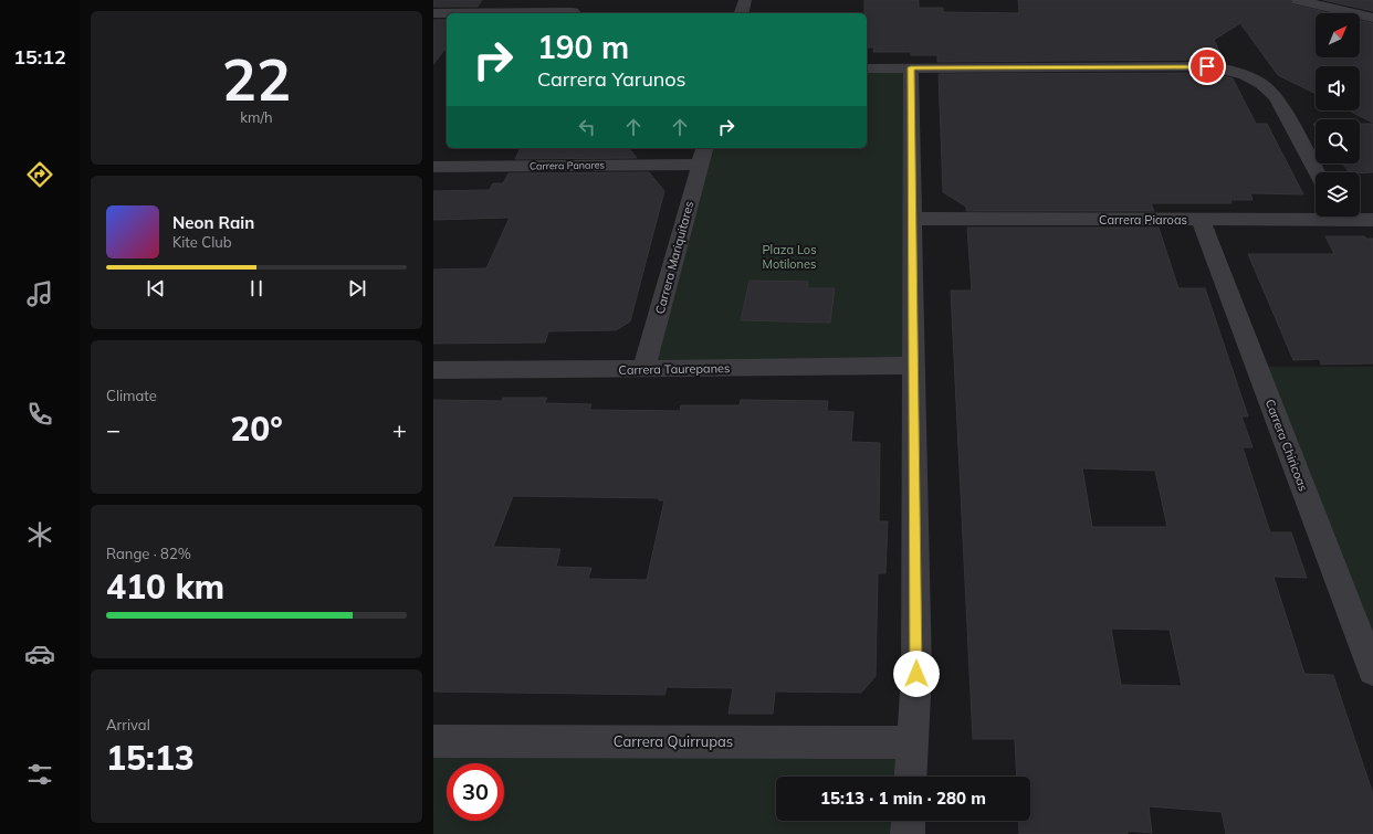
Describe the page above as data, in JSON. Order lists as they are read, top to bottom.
{
  "streets": {
    "street": [
      "Carrera Panares",
      "Carrera Piaroas",
      "Carrera Mariquitares",
      "Carrera Taurepanes",
      "Carrera Chiricoas",
      "Carrera Quirrupas"
    ]
  },
  "crossings": [
    ["Carrera Panares", "Carrera Mariquitares"],
    ["Carrera Piaroas", "Carrera Chiricoas"],
    ["Carrera Mariquitares", "Carrera Taurepanes"]
  ],
  "parks": ["Plaza Los Motilones"],
  "north": "top right",
  "page": {
    "tabs": "15:12",
    "tile": [
      ["22", "km/h"],
      "Climate",
      ["Range · 82%", "410 km"],
      ["Arrival", "15:13"]
    ],
    "turn": ["190 m", "Carrera Yarunos"],
    "song": ["Neon Rain", "Kite Club"],
    "heat": ["−", "20°", "+"],
    "limit": "30",
    "trip": "15:13 · 1 min · 280 m"
  }
}
